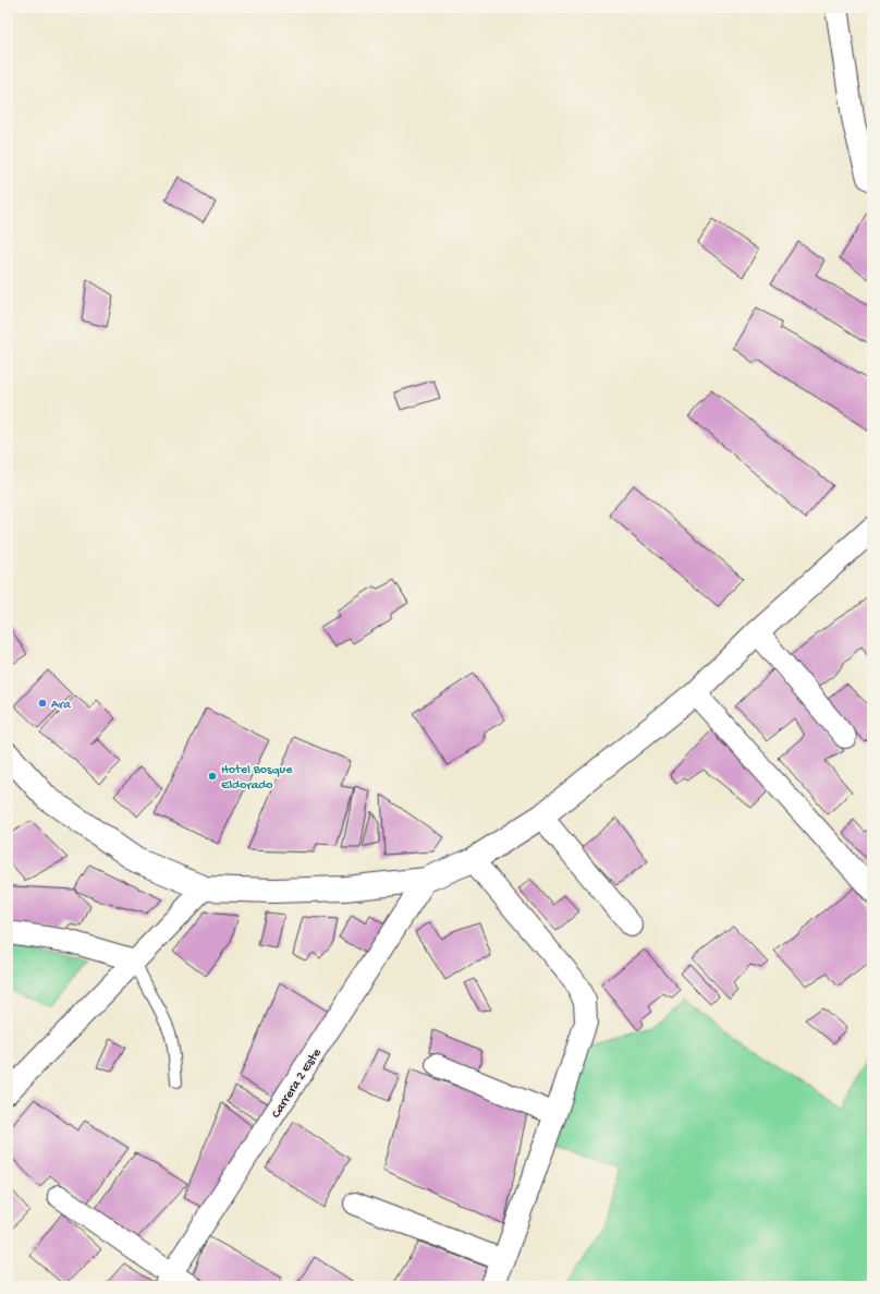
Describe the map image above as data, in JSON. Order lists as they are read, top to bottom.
{
  "streets": {
    "street": ["Carrera 2 Este"]
  },
  "places": ["Ara", "Hotel Bosque Eldorado"]
}
